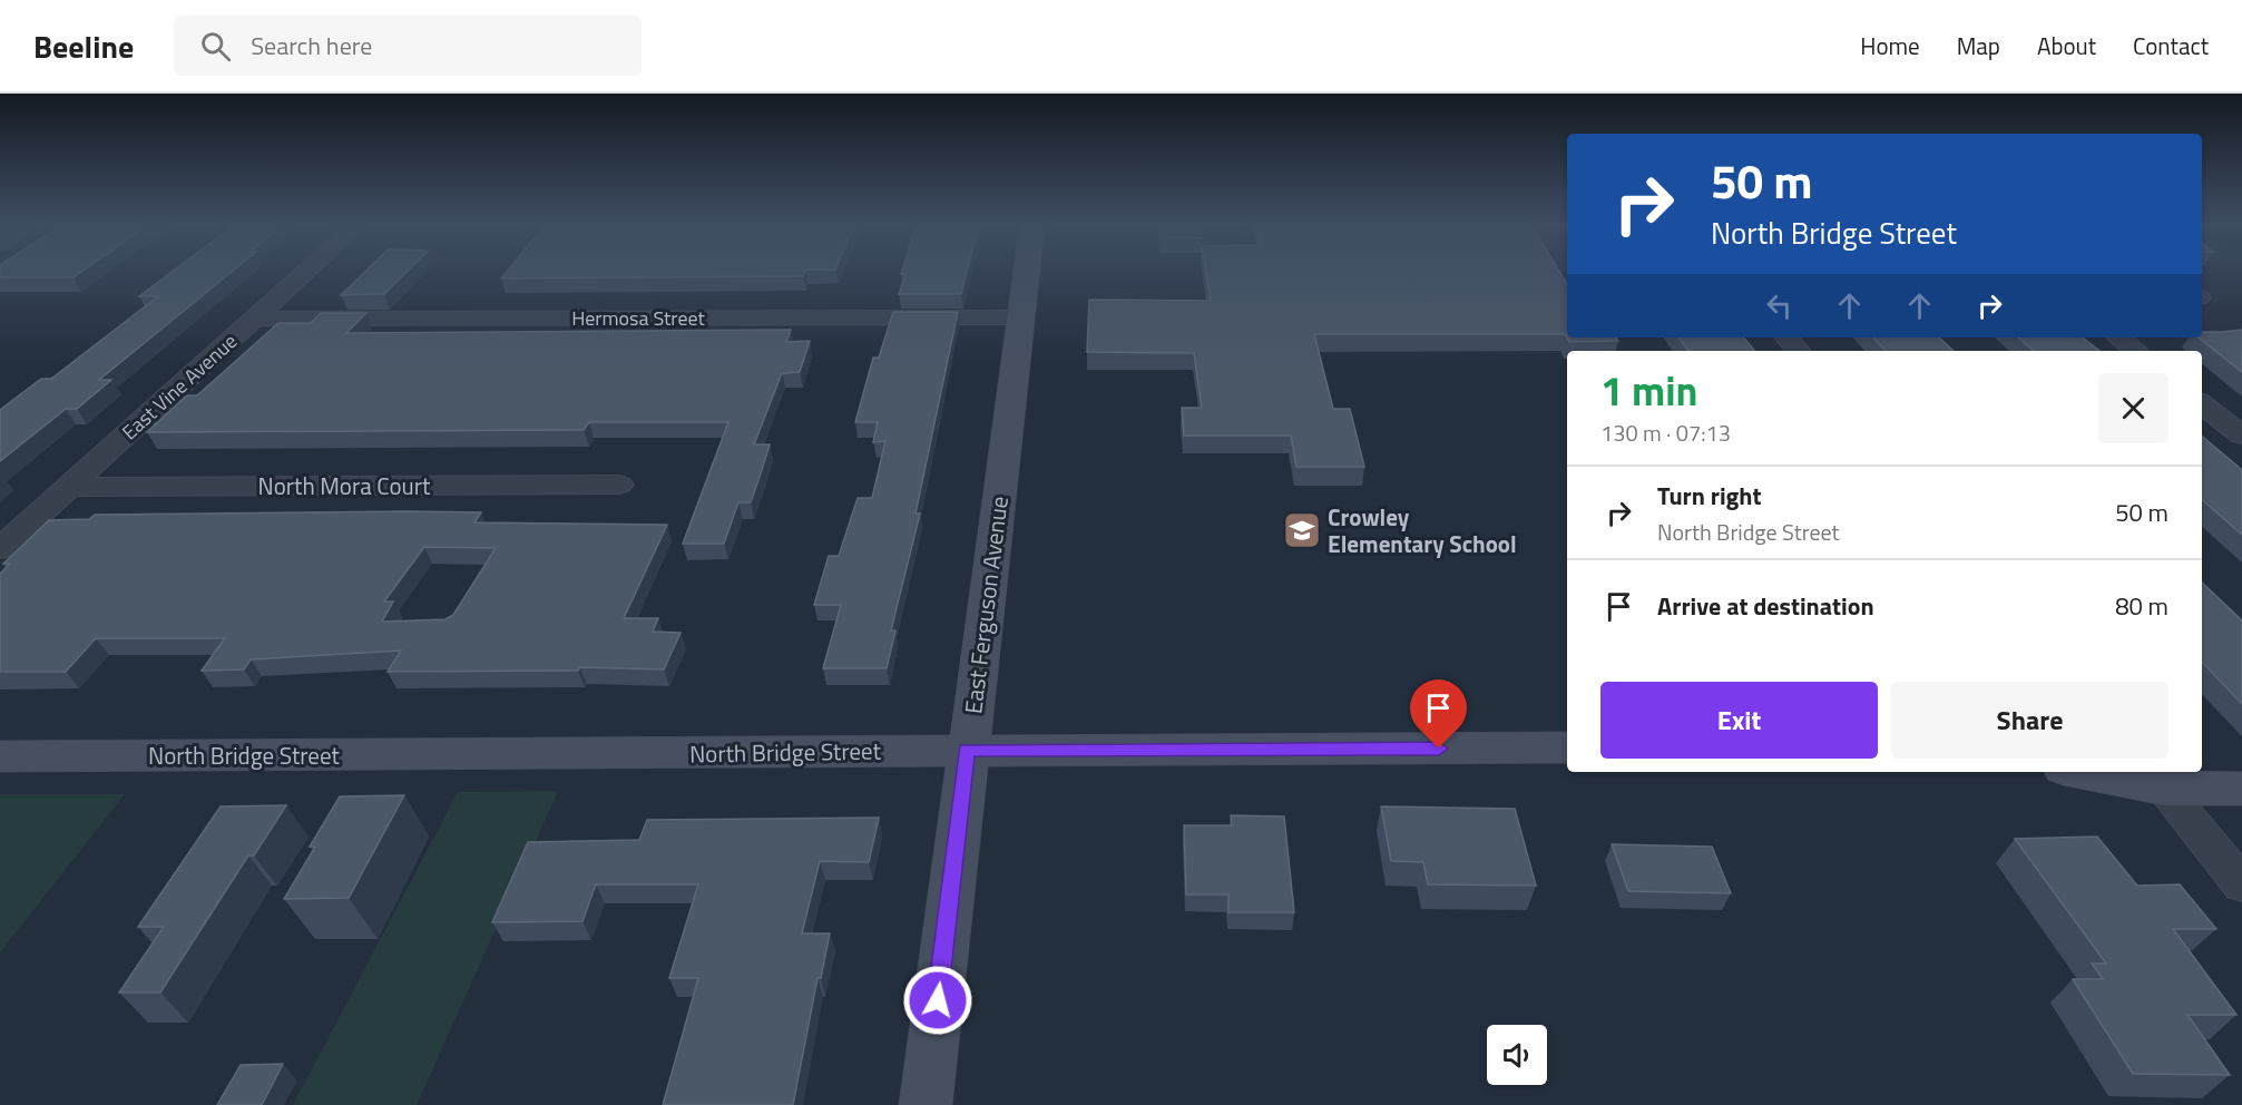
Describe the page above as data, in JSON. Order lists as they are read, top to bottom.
{
  "streets": {
    "street": [
      "Hermosa Street",
      "East Vine Avenue",
      "North Mora Court",
      "East Ferguson Avenue",
      "North Bridge Street"
    ]
  },
  "crossings": [
    ["Hermosa Street", "East Vine Avenue"],
    ["Hermosa Street", "East Ferguson Avenue"],
    ["East Vine Avenue", "North Mora Court"],
    ["East Ferguson Avenue", "North Bridge Street"]
  ],
  "places": {
    "school or university": ["Crowley Elementary School"]
  },
  "page": {
    "header": "Beeline",
    "search": "Search here",
    "nav": [
      "Home",
      "Map",
      "About",
      "Contact"
    ],
    "turn": ["50 m", "North Bridge Street"],
    "heading": ["1 min", "130 m · 07:13"],
    "list": [
      {
        "name": "Turn right",
        "note": "North Bridge Street",
        "value": "50 m"
      },
      {
        "name": "Arrive at destination",
        "value": "80 m"
      }
    ],
    "buttons": ["Exit", "Share"]
  }
}
